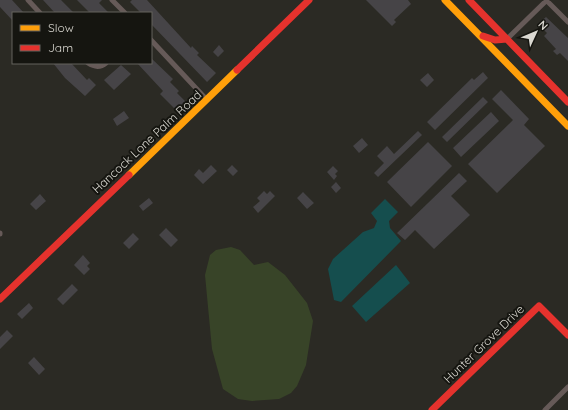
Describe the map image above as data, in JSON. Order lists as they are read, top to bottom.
{
  "streets": {
    "main road": ["Hancock Lone Palm Road", "Hunter Grove Drive"]
  },
  "legend": ["Slow", "Jam"],
  "north": "top right"
}
